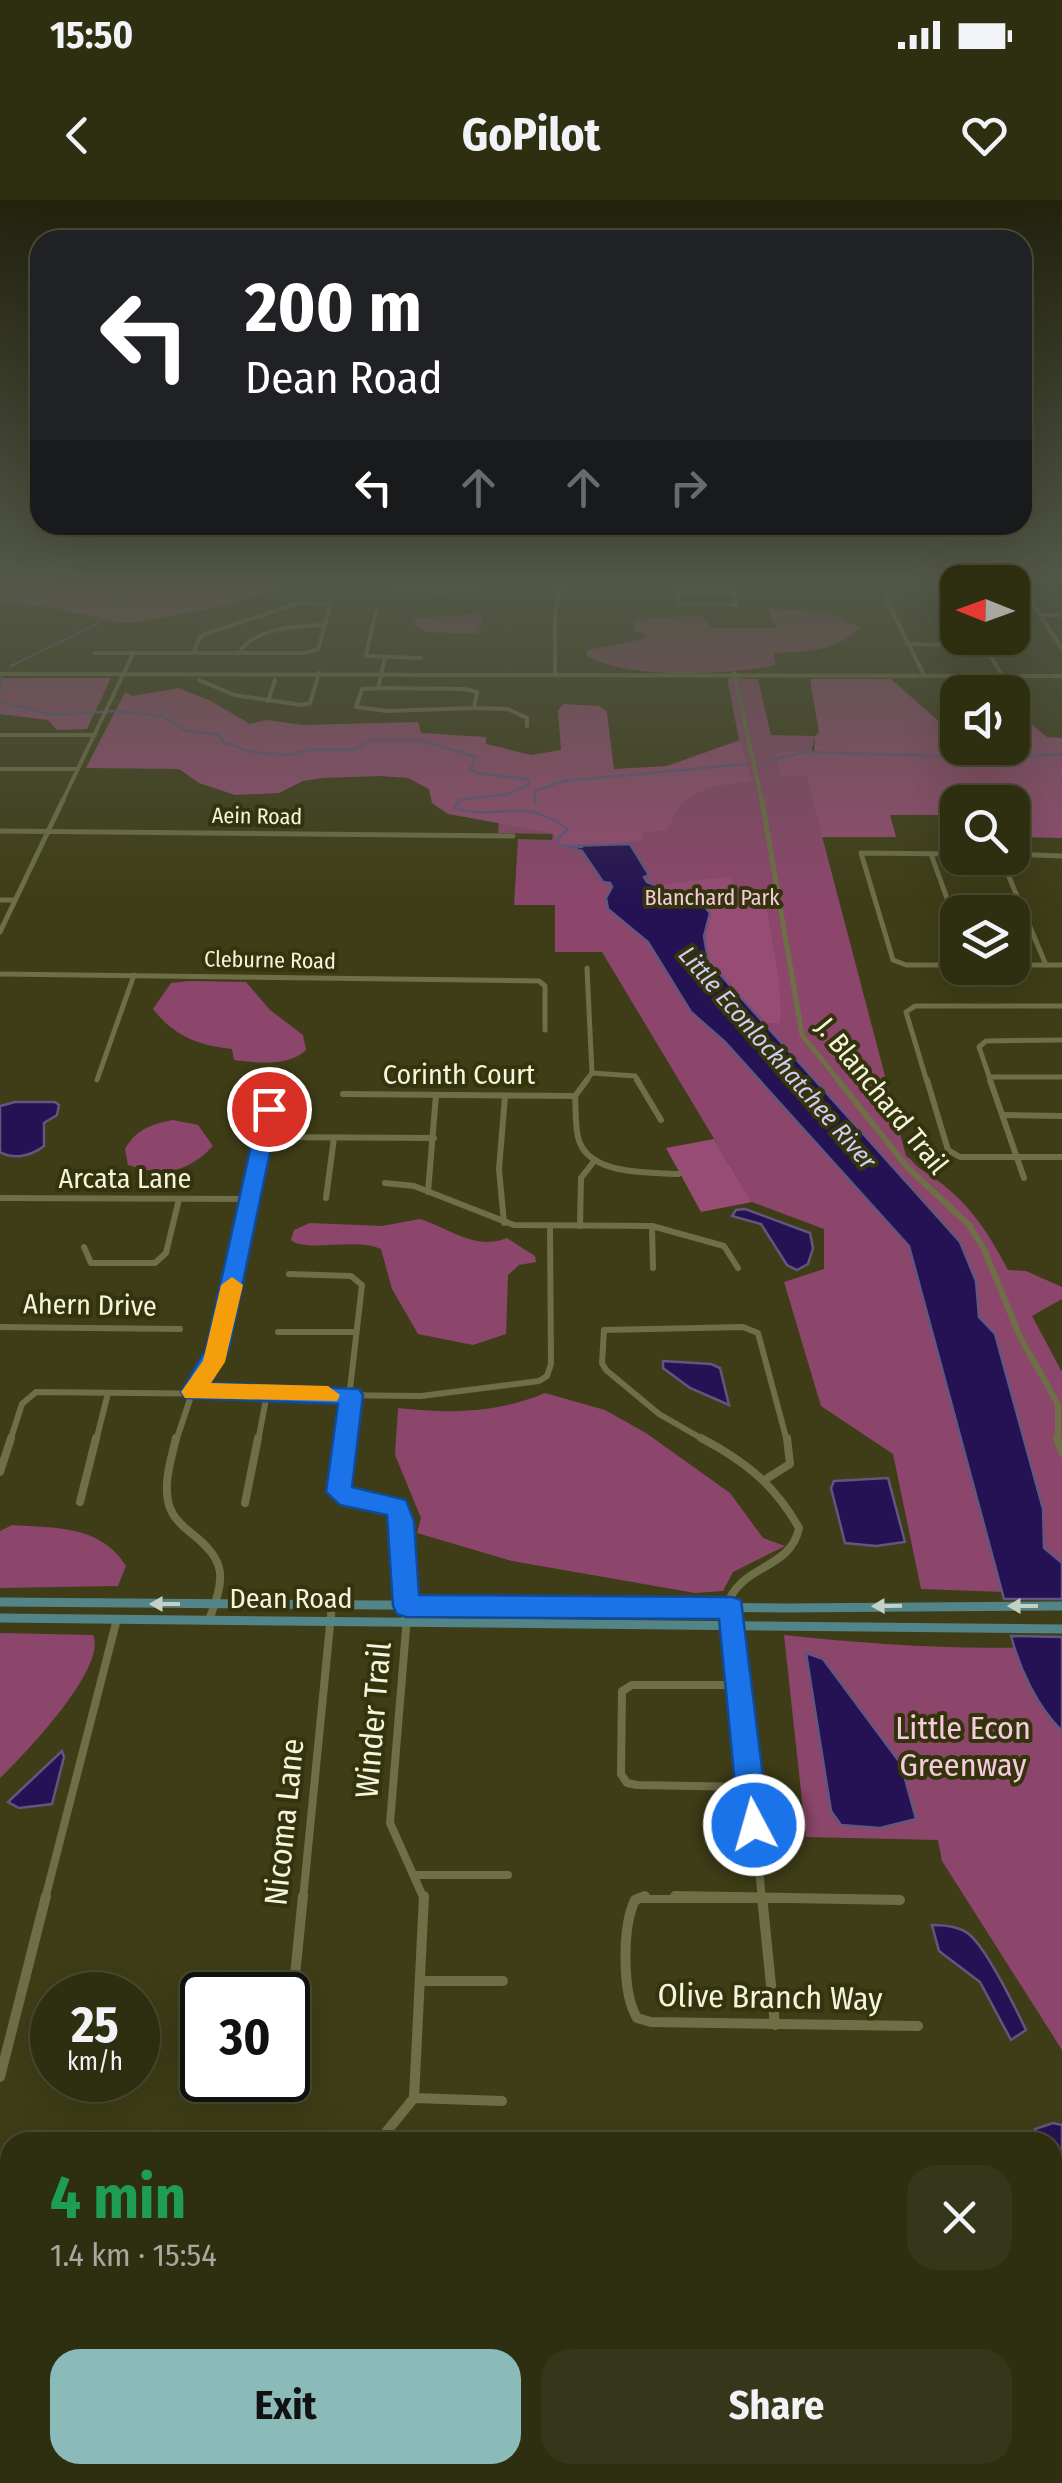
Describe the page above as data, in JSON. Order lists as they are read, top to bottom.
{
  "streets": {
    "main road": ["Dean Road"],
    "street": [
      "Aein Road",
      "Cleburne Road",
      "Corinth Court",
      "J. Blanchard Trail",
      "Arcata Lane",
      "Ahern Drive",
      "Winder Trail",
      "Nicoma Lane",
      "Olive Branch Way"
    ]
  },
  "crossings": [
    ["Dean Road", "Winder Trail"],
    ["Dean Road", "Nicoma Lane"]
  ],
  "water": ["Little Econlockhatchee River"],
  "parks": ["Blanchard Park", "Little Econ Greenway"],
  "north": "left",
  "page": {
    "status": "15:50",
    "header": "GoPilot",
    "turn": ["200 m", "Dean Road"],
    "speed": "25 km/h",
    "limit": "30",
    "heading": ["4 min", "1.4 km · 15:54"],
    "buttons": ["Exit", "Share"]
  }
}
